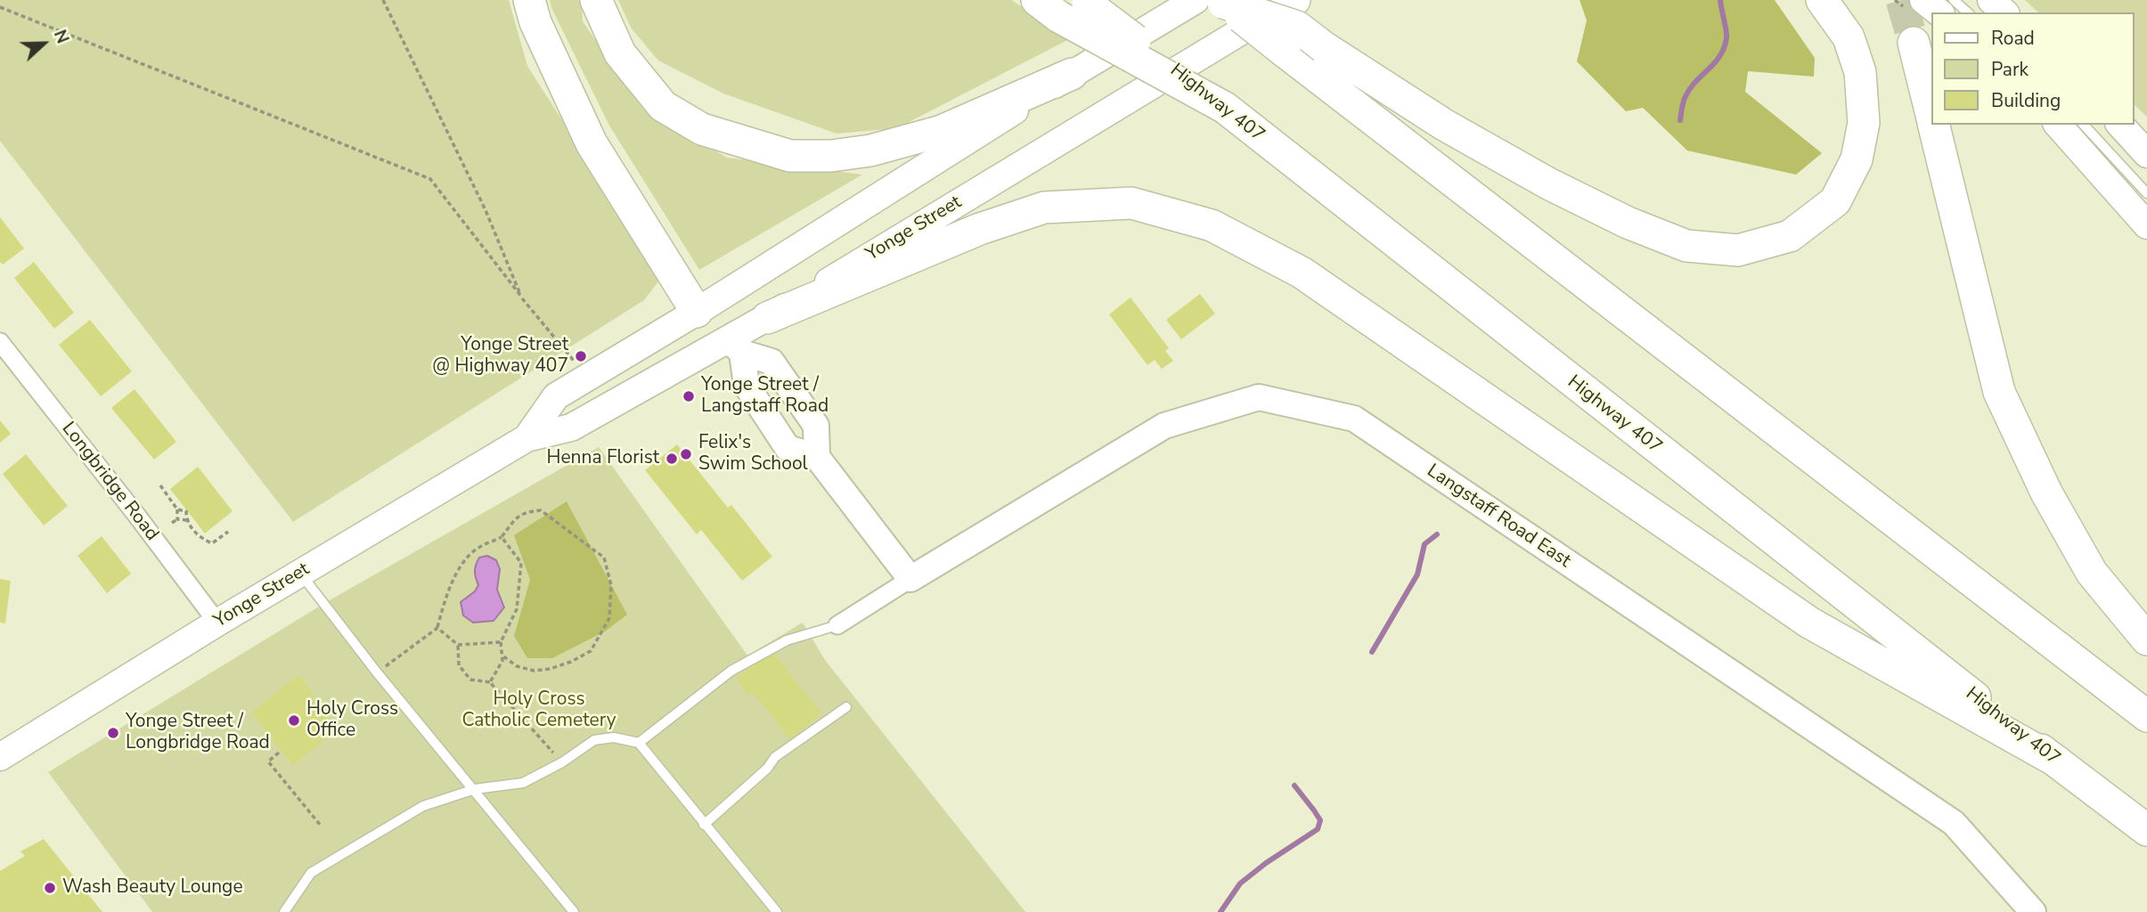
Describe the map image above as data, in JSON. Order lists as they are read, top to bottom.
{
  "streets": {
    "highway": ["Highway 407"],
    "main road": ["Yonge Street"],
    "street": ["Longbridge Road", "Langstaff Road East"]
  },
  "crossings": [
    ["Yonge Street", "Longbridge Road"]
  ],
  "parks": ["Holy Cross Catholic Cemetery"],
  "places": [
    "Yonge Street @ Highway 407",
    "Yonge Street / Langstaff Road",
    "Felix's Swim School",
    "Henna Florist",
    "Holy Cross Office",
    "Yonge Street / Longbridge Road",
    "Wash Beauty Lounge"
  ],
  "legend": ["Road", "Park", "Building"],
  "north": "right"
}
